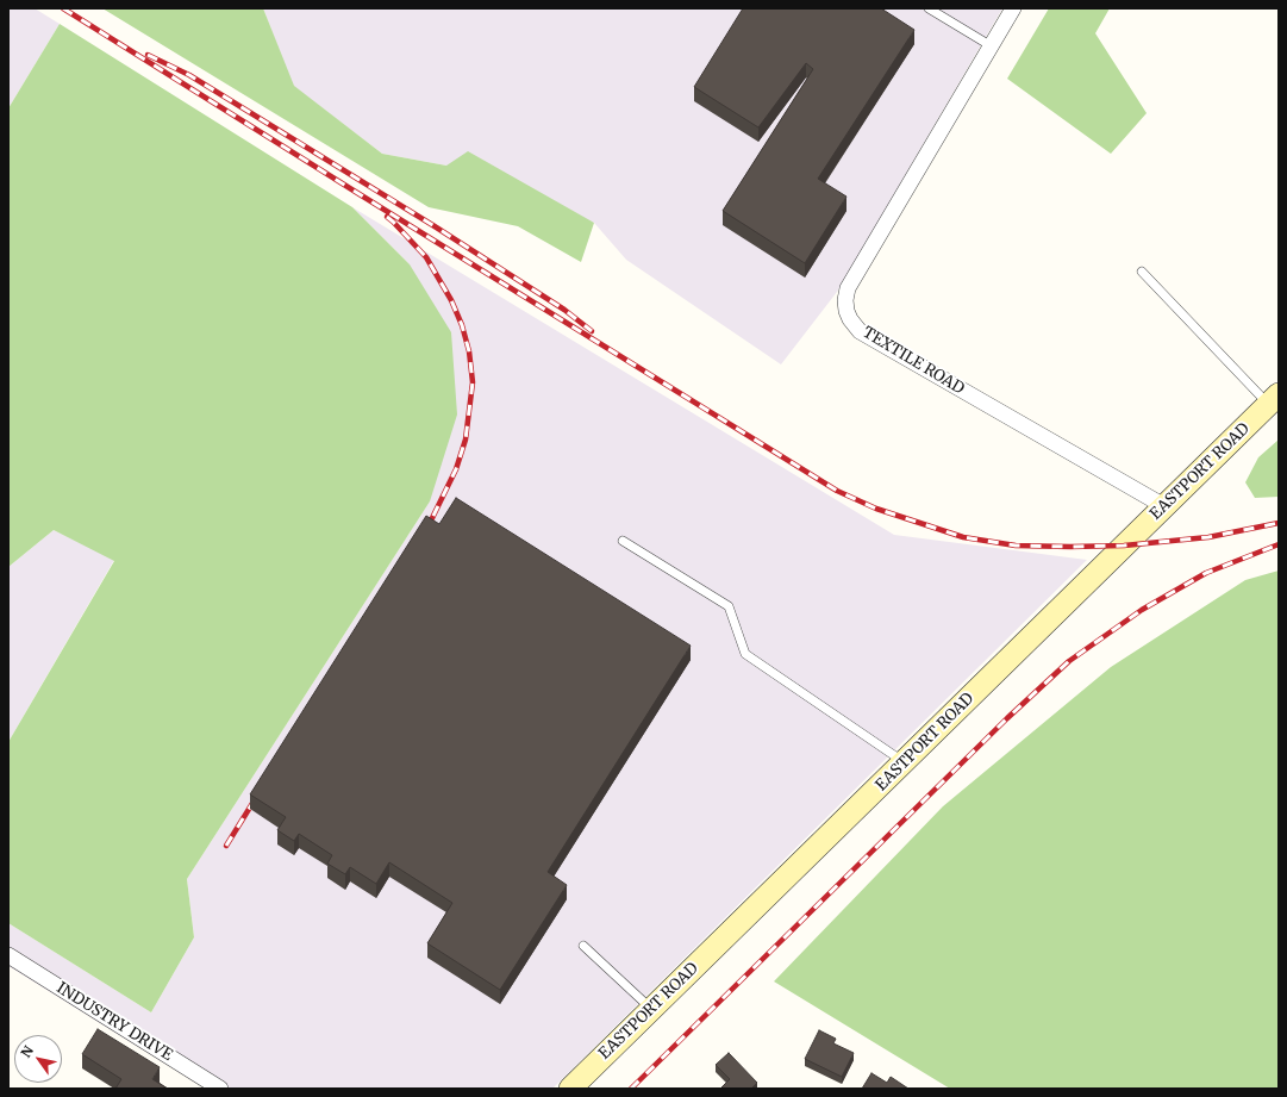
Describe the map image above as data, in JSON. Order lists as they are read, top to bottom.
{
  "streets": {
    "street": ["TEXTILE ROAD", "EASTPORT ROAD", "INDUSTRY DRIVE"]
  },
  "crossings": [
    ["TEXTILE ROAD", "EASTPORT ROAD"]
  ],
  "north": "top left"
}
